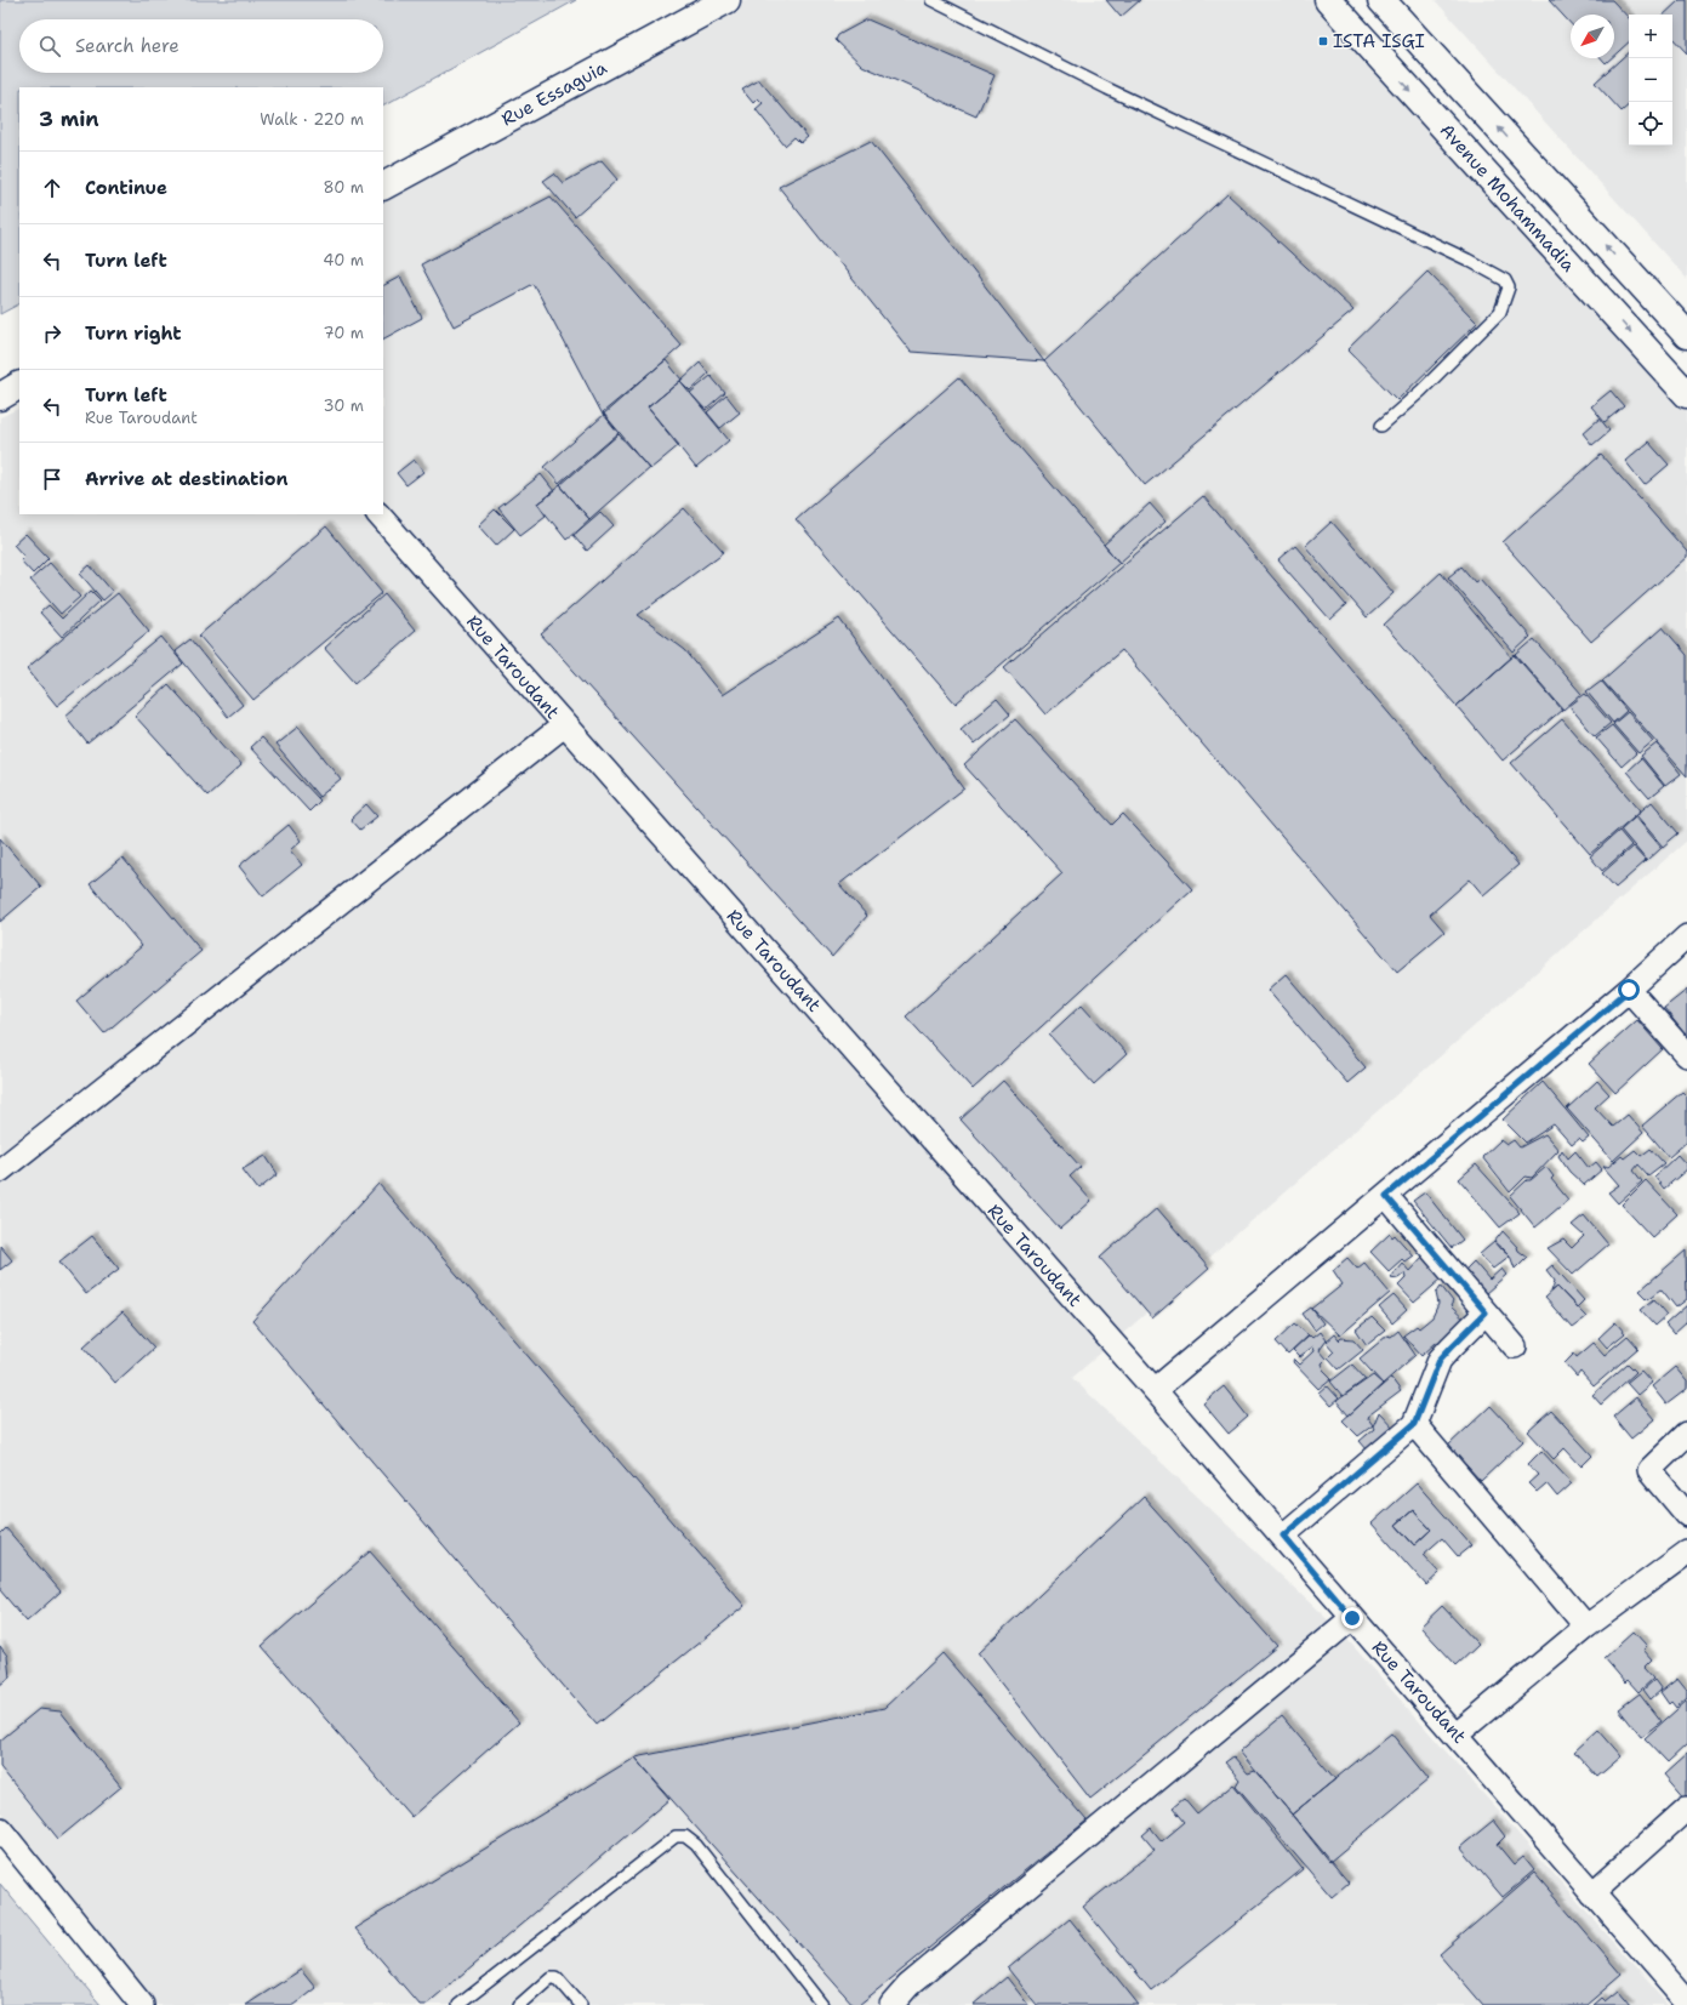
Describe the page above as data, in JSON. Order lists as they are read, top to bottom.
{
  "streets": {
    "street": ["Rue Essaguia", "Avenue Mohammadia", "Rue Taroudant"]
  },
  "places": {
    "transit": ["ISTA ISGI"]
  },
  "north": "bottom left",
  "page": {
    "map_buttons": ["+", "−"],
    "search": "Search here",
    "heading": ["3 min", "Walk · 220 m"],
    "list": [
      ["Continue", "80 m"],
      ["Turn left", "40 m"],
      ["Turn right", "70 m"],
      ["Turn left", "Rue Taroudant", "30 m"],
      "Arrive at destination"
    ]
  }
}
